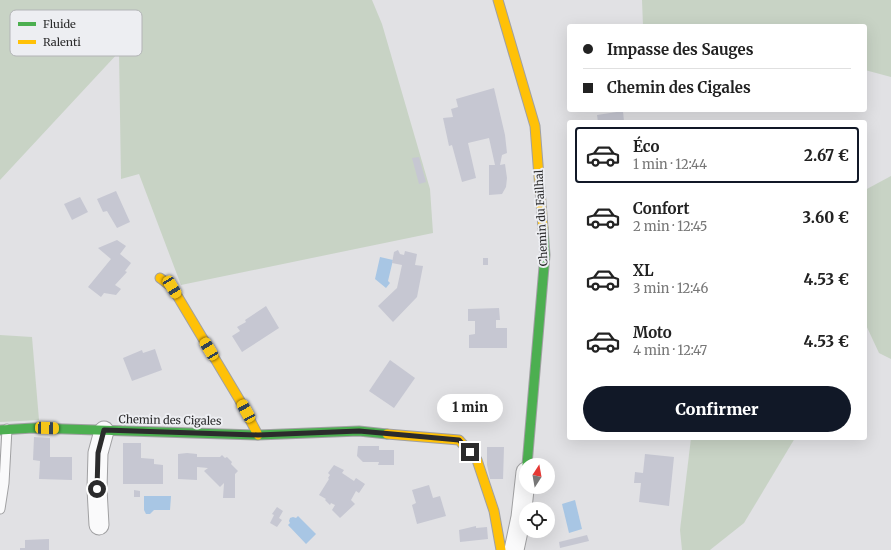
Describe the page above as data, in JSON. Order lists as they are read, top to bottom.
{
  "streets": {
    "street": ["Chemin du Failhal", "Chemin des Cigales"]
  },
  "legend": ["Fluide", "Ralenti"],
  "north": "top",
  "page": {
    "banner": ["Impasse des Sauges", "Chemin des Cigales"],
    "list": [
      {
        "name": "Éco",
        "note": "1 min · 12:44",
        "value": "2.67 €"
      },
      {
        "name": "Confort",
        "note": "2 min · 12:45",
        "value": "3.60 €"
      },
      {
        "name": "XL",
        "note": "3 min · 12:46",
        "value": "4.53 €"
      },
      {
        "name": "Moto",
        "note": "4 min · 12:47",
        "value": "4.53 €"
      }
    ],
    "buttons": "Confirmer",
    "bubble": "1 min"
  }
}
